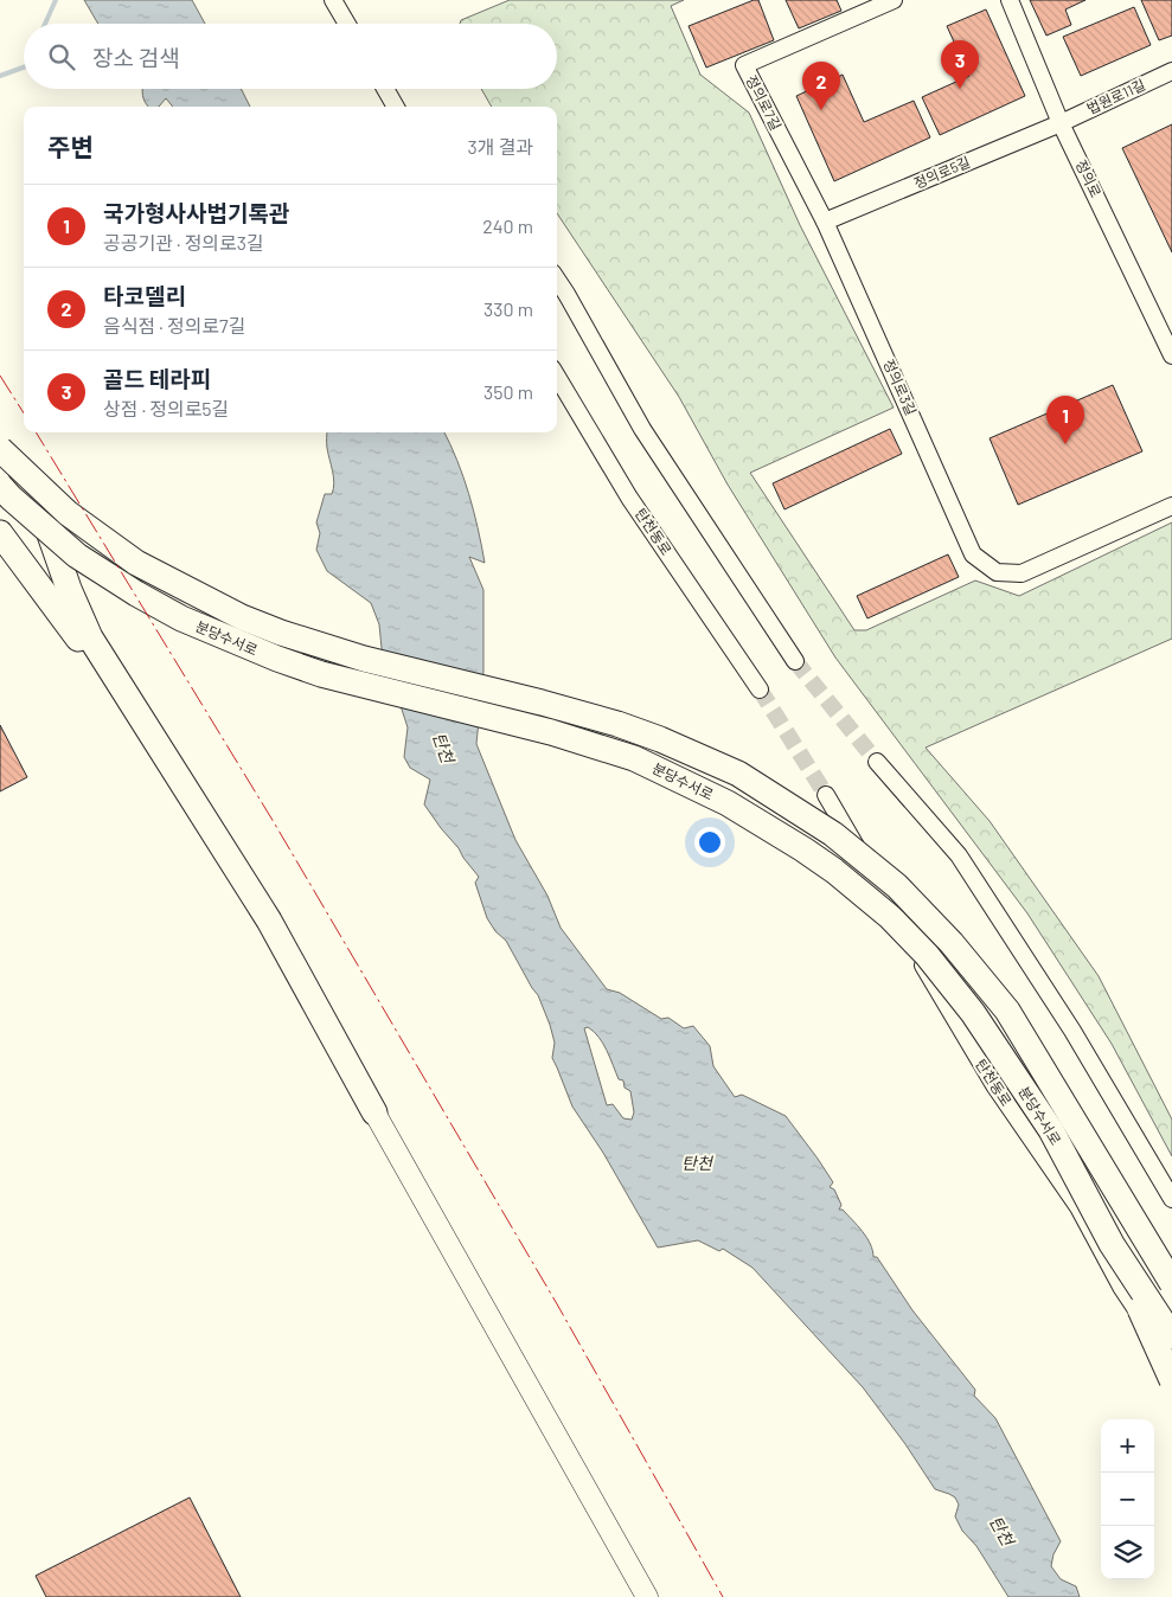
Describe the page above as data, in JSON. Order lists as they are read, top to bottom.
{
  "streets": {
    "highway": ["분당수서로"],
    "street": [
      "법원로11길",
      "정의로7길",
      "정의로5길",
      "정의로",
      "정의로3길",
      "탄천동로"
    ]
  },
  "crossings": [
    ["법원로11길", "정의로5길"],
    ["법원로11길", "정의로"],
    ["정의로7길", "정의로5길"],
    ["정의로7길", "정의로3길"],
    ["정의로5길", "정의로"],
    ["정의로5길", "정의로3길"]
  ],
  "water": ["탄천"],
  "page": {
    "search": "장소 검색",
    "pins": ["3", "2", "1"],
    "heading": ["주변", "3개 결과"],
    "list": [
      {
        "mark": "1",
        "name": "국가형사사법기록관",
        "note": "공공기관 · 정의로3길",
        "value": "240 m"
      },
      {
        "mark": "2",
        "name": "타코델리",
        "note": "음식점 · 정의로7길",
        "value": "330 m"
      },
      {
        "mark": "3",
        "name": "골드 테라피",
        "note": "상점 · 정의로5길",
        "value": "350 m"
      }
    ],
    "map_buttons": ["+", "−"]
  }
}
